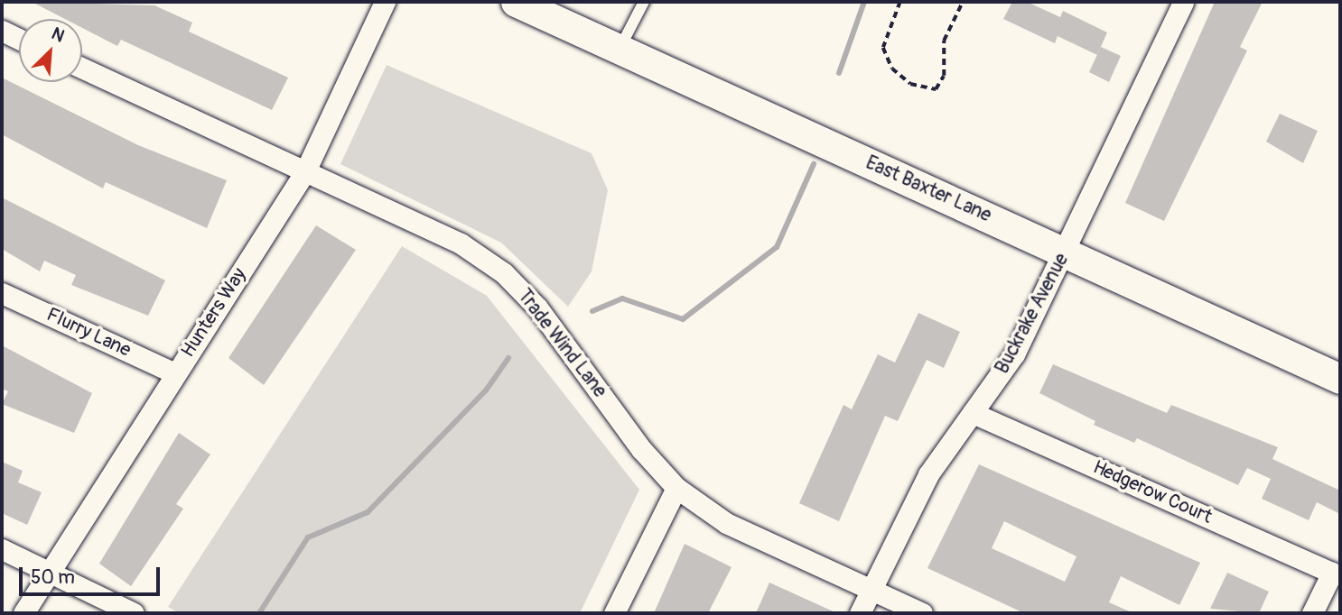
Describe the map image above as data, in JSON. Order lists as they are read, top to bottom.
{
  "streets": {
    "main road": ["East Baxter Lane"],
    "street": [
      "Hunters Way",
      "Buckrake Avenue",
      "Flurry Lane",
      "Trade Wind Lane",
      "Hedgerow Court"
    ]
  },
  "crossings": [
    ["East Baxter Lane", "Buckrake Avenue"],
    ["Hunters Way", "Flurry Lane"],
    ["Hunters Way", "Trade Wind Lane"],
    ["Buckrake Avenue", "Trade Wind Lane"],
    ["Buckrake Avenue", "Hedgerow Court"]
  ],
  "scale_bar": "50 m",
  "north": "top right"
}
